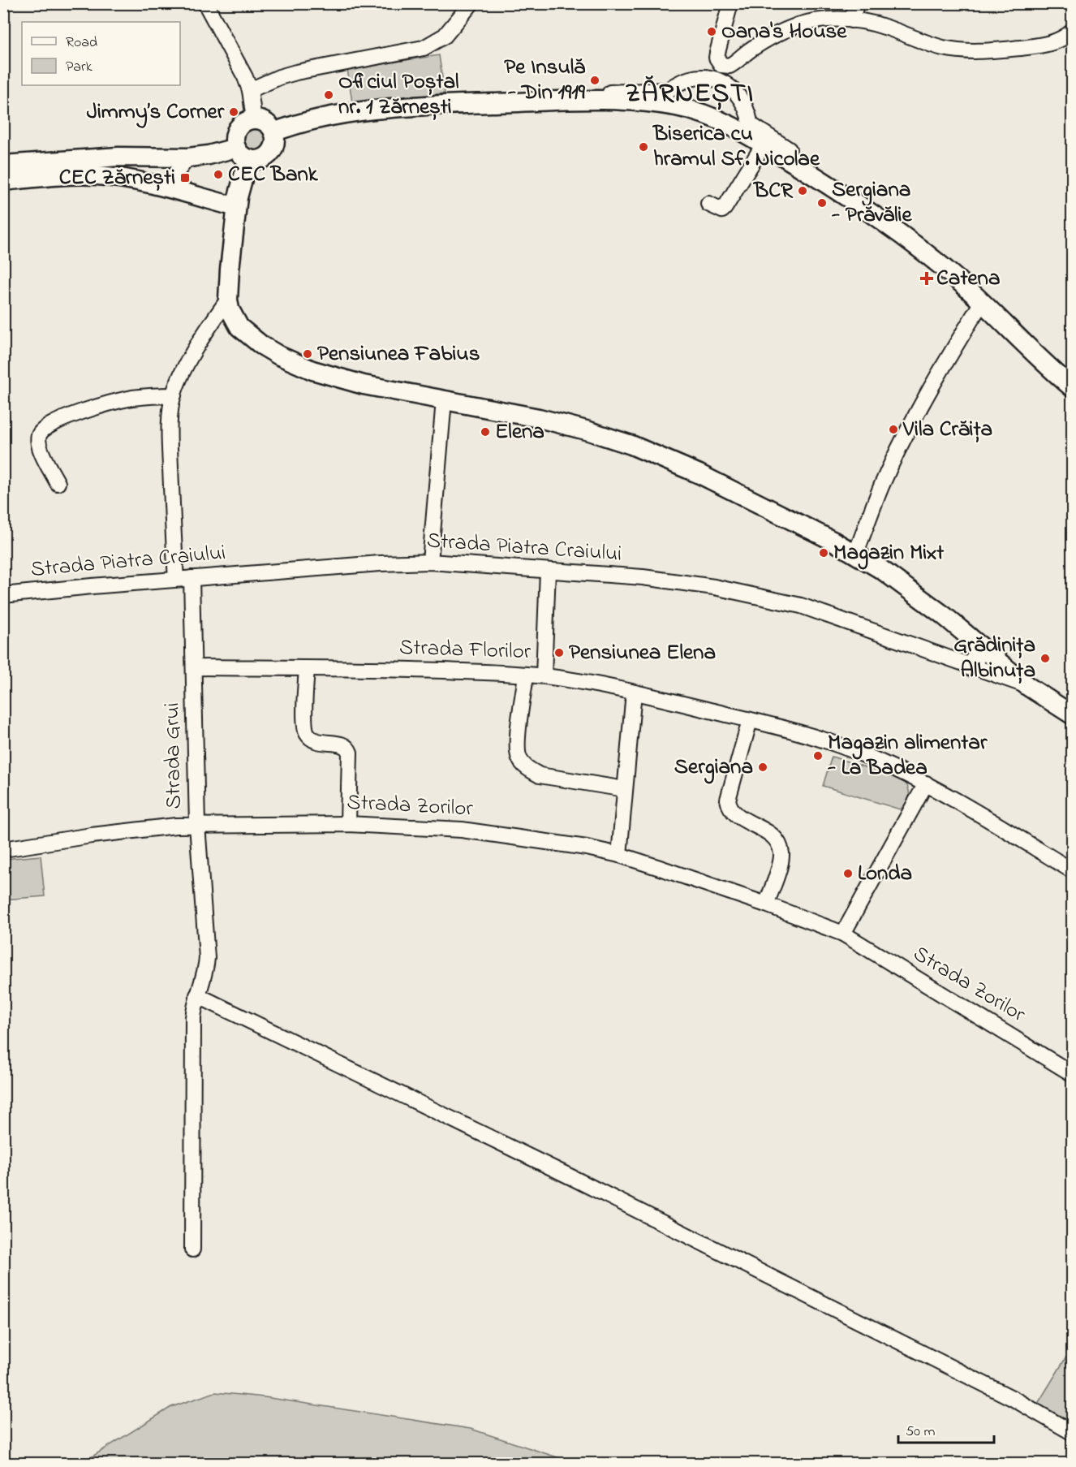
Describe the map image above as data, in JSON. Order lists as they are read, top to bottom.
{
  "streets": {
    "street": [
      "Strada Piatra Craiului",
      "Strada Florilor",
      "Strada Grui",
      "Strada Zorilor"
    ]
  },
  "crossings": [
    ["Strada Piatra Craiului", "Strada Grui"],
    ["Strada Florilor", "Strada Grui"],
    ["Strada Grui", "Strada Zorilor"]
  ],
  "districts": ["ZĂRNEȘTI"],
  "places": {
    "other": [
      "Oana's House",
      "Pe Insulă - Din 1919",
      "Oficiul Poștal nr. 1 Zărnești",
      "Jimmy’s Corner",
      "Biserica cu hramul Sf. Nicolae",
      "CEC Bank",
      "BCR",
      "Sergiana - Prăvălie",
      "Pensiunea Fabius",
      "Vila Crăița",
      "Elena",
      "Magazin Mixt",
      "Pensiunea Elena",
      "Grădinița Albinuța",
      "Magazin alimentar - La Badea",
      "Sergiana",
      "Londa"
    ],
    "transit": ["CEC Zărnești"],
    "health": ["Catena"]
  },
  "legend": ["Road", "Park"],
  "scale_bar": "50 m"
}
